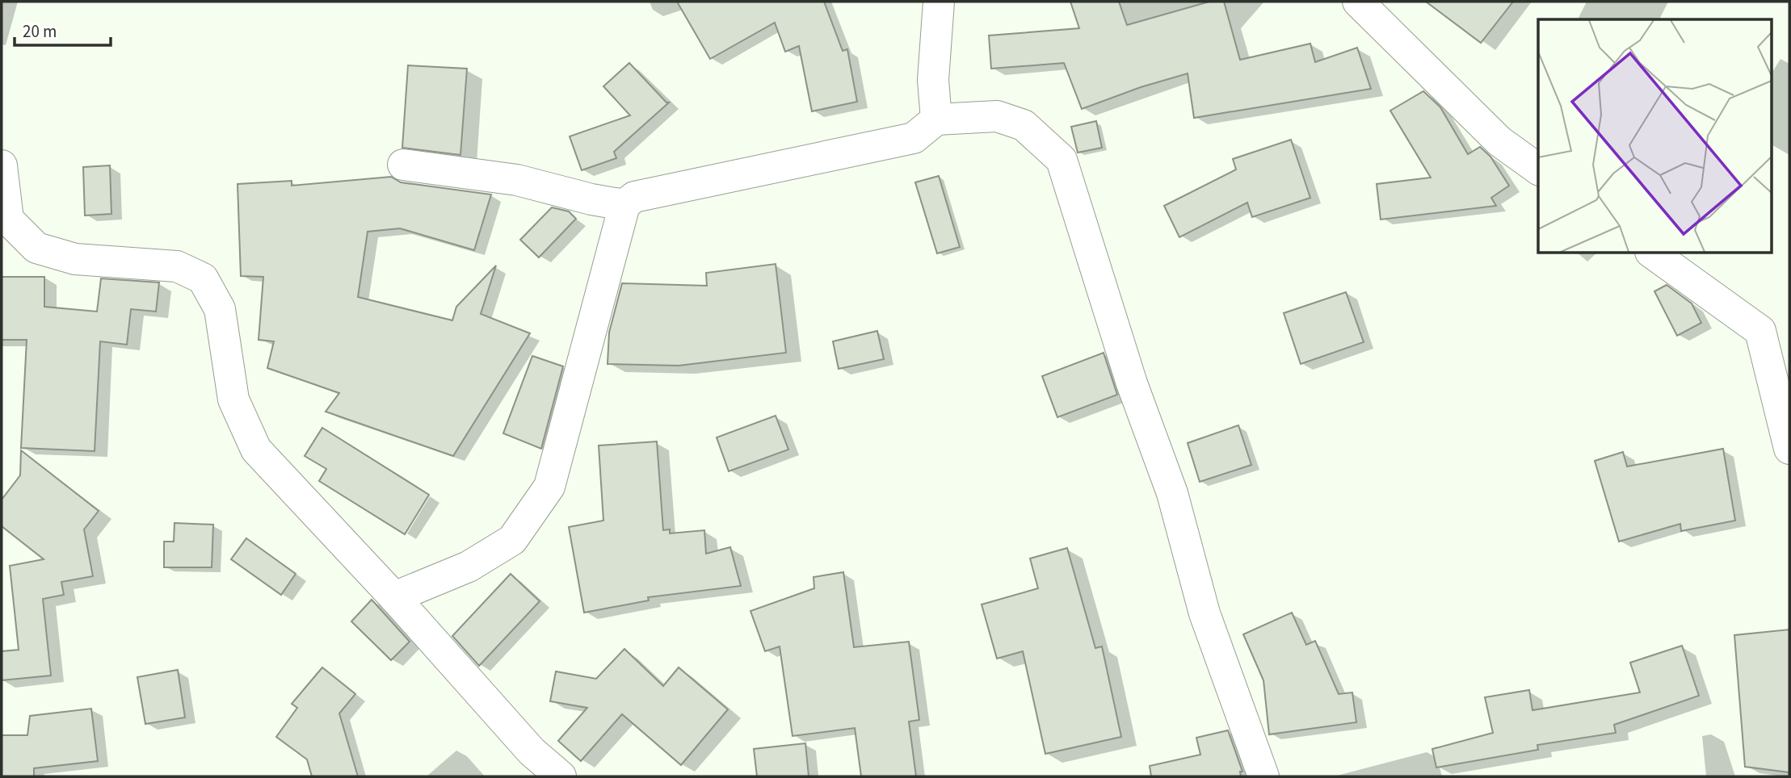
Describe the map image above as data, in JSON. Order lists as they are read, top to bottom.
{
  "scale_bar": "20 m"
}
